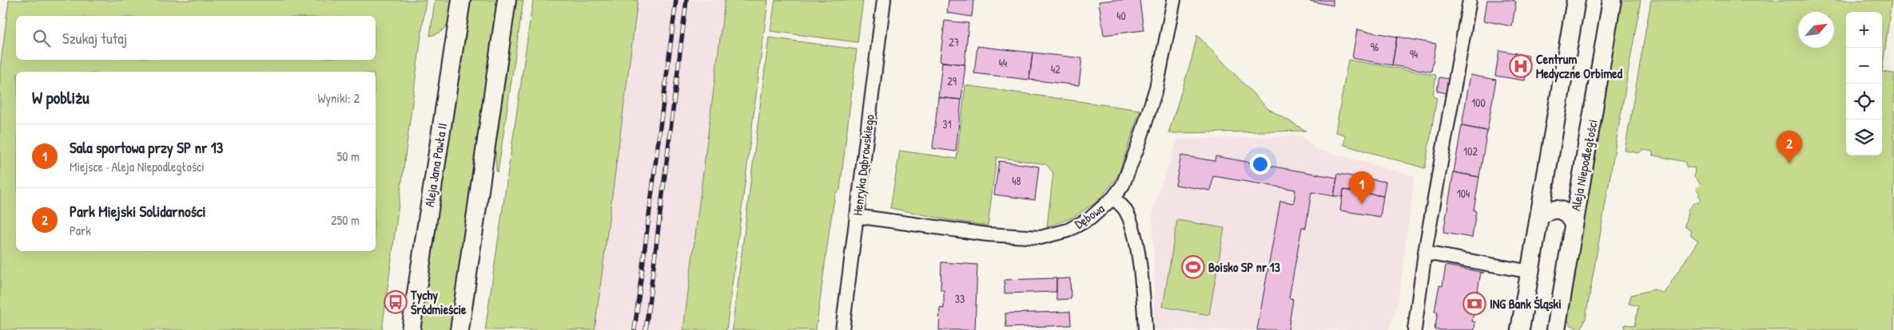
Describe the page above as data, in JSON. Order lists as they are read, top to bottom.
{
  "streets": {
    "street": [
      "Aleja Jana Pawła II",
      "Henryka Dąbrowskiego",
      "Aleja Niepodległości",
      "Dębowa"
    ]
  },
  "crossings": [
    ["Henryka Dąbrowskiego", "Dębowa"]
  ],
  "places": {
    "hospital": ["Centrum Medyczne Orbimed"],
    "sports": ["Boisko SP nr 13"],
    "bus stop": ["Tychy Śródmieście"],
    "bank": ["ING Bank Śląski"]
  },
  "house_numbers": [
    "40",
    "27",
    "96",
    "94",
    "44",
    "42",
    "29",
    "100",
    "31",
    "102",
    "48",
    "104",
    "33"
  ],
  "north": "top right",
  "page": {
    "map_buttons": ["+", "−"],
    "search": "Szukaj tutaj",
    "heading": ["W pobliżu", "Wyniki: 2"],
    "list": [
      {
        "mark": "1",
        "name": "Sala sportowa przy SP nr 13",
        "note": "Miejsce · Aleja Niepodległości",
        "value": "50 m"
      },
      {
        "mark": "2",
        "name": "Park Miejski Solidarności",
        "note": "Park",
        "value": "250 m"
      }
    ],
    "pins": ["2", "1"]
  }
}
